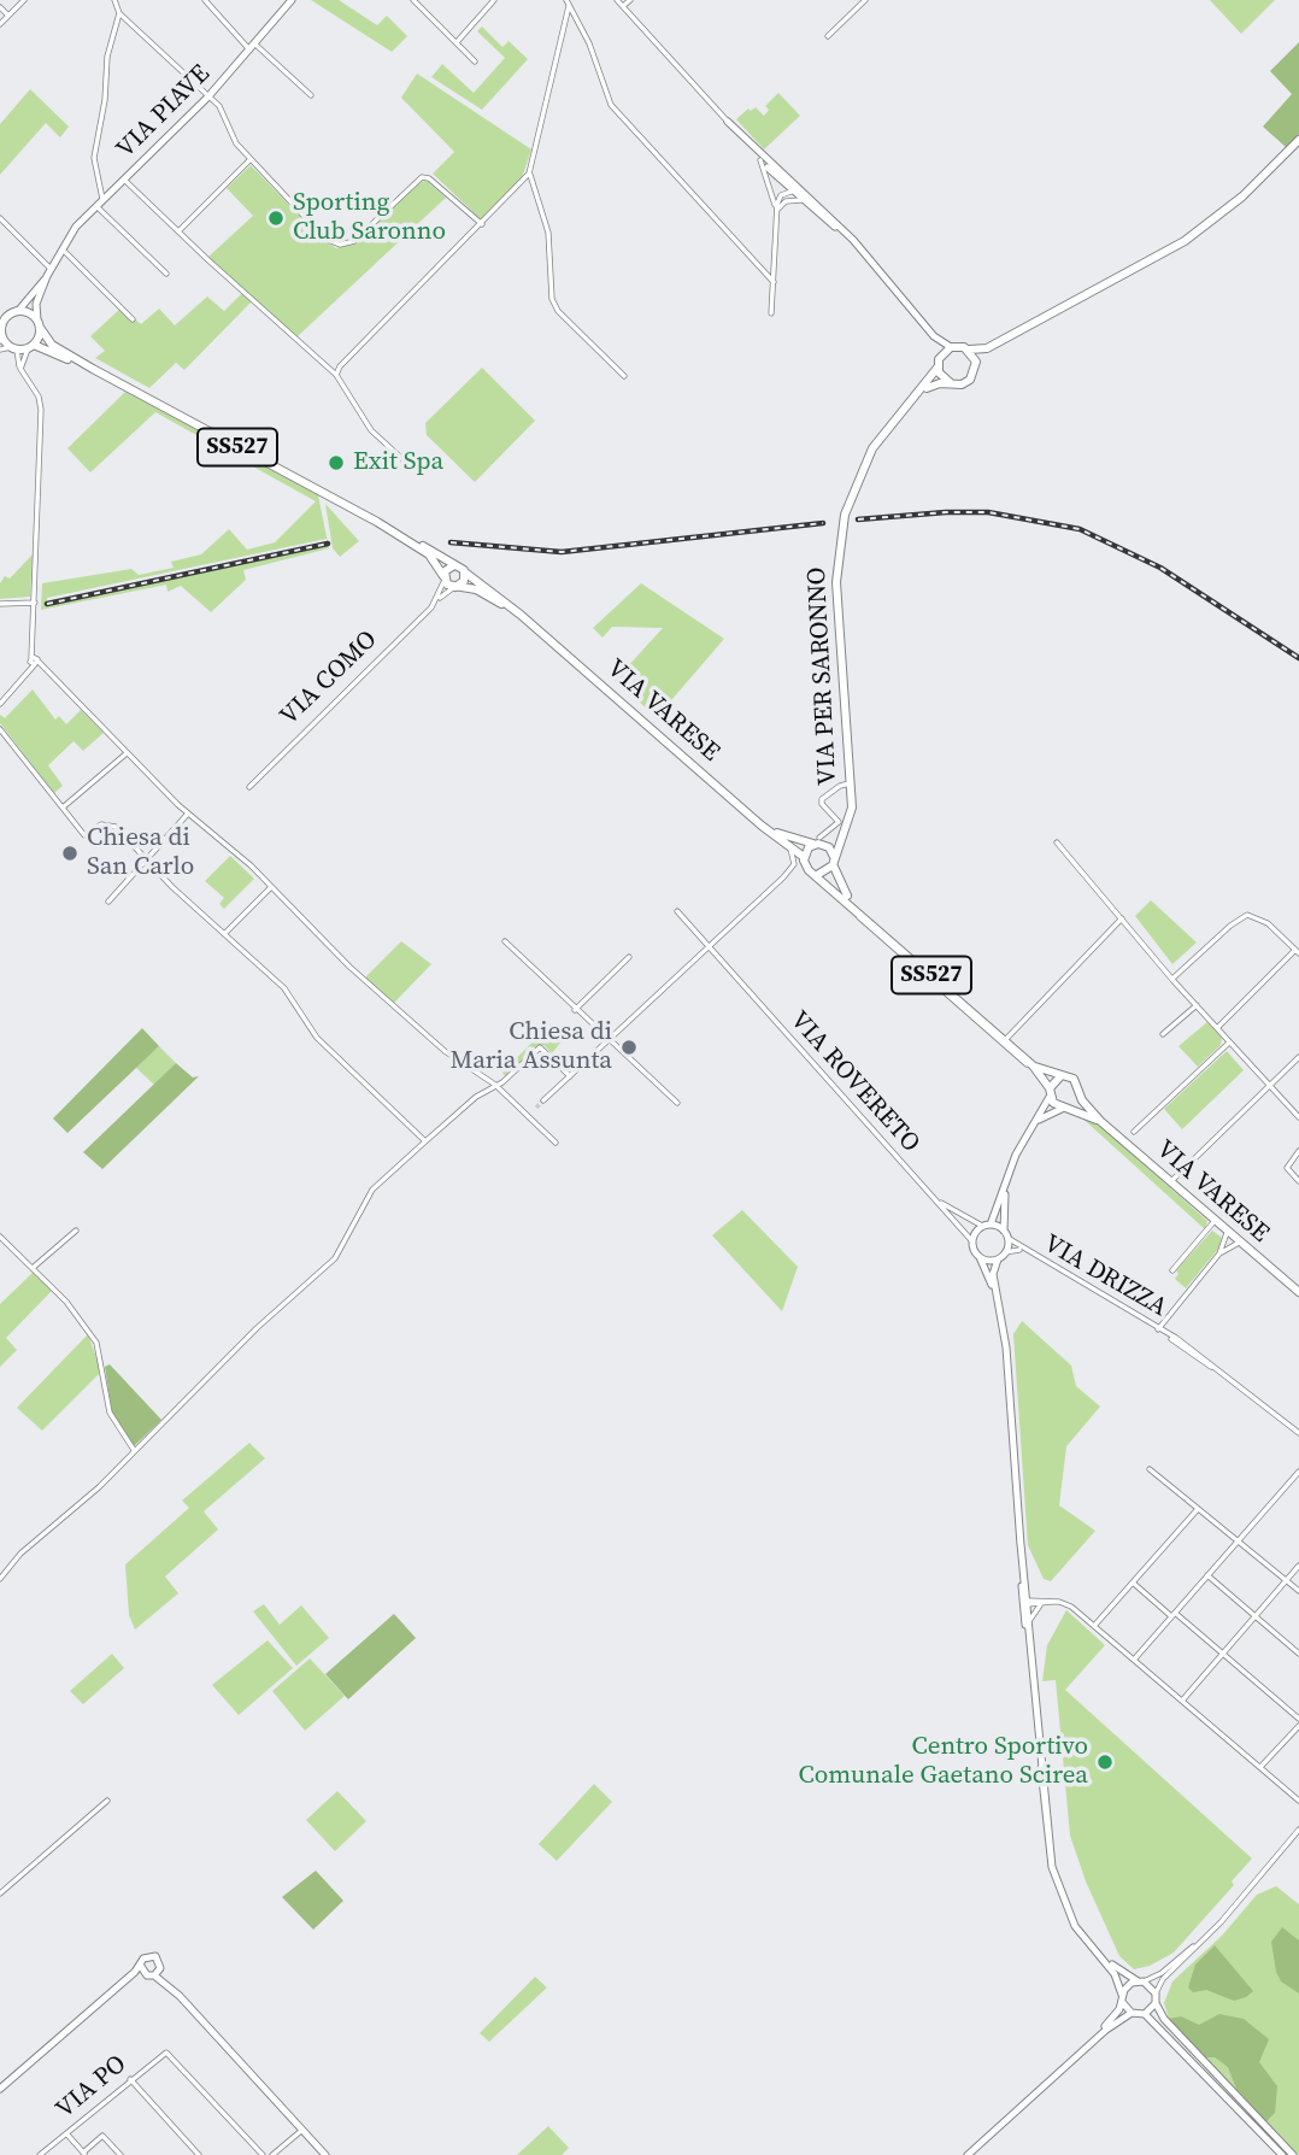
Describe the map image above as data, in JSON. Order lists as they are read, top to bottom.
{
  "streets": {
    "main road": ["SS527", "VIA PER SARONNO", "VIA VARESE"],
    "street": [
      "VIA PIAVE",
      "VIA COMO",
      "VIA ROVERETO",
      "VIA DRIZZA",
      "VIA PO"
    ]
  },
  "crossings": [
    ["VIA PIAVE", "SS527"],
    ["SS527", "VIA PER SARONNO"],
    ["SS527", "VIA COMO"],
    ["SS527", "VIA VARESE"],
    ["VIA COMO", "VIA VARESE"],
    ["VIA ROVERETO", "VIA DRIZZA"]
  ],
  "places": [
    "Sporting Club Saronno",
    "Exit Spa",
    "Chiesa di San Carlo",
    "Chiesa di Maria Assunta",
    "Centro Sportivo Comunale Gaetano Scirea"
  ]
}
